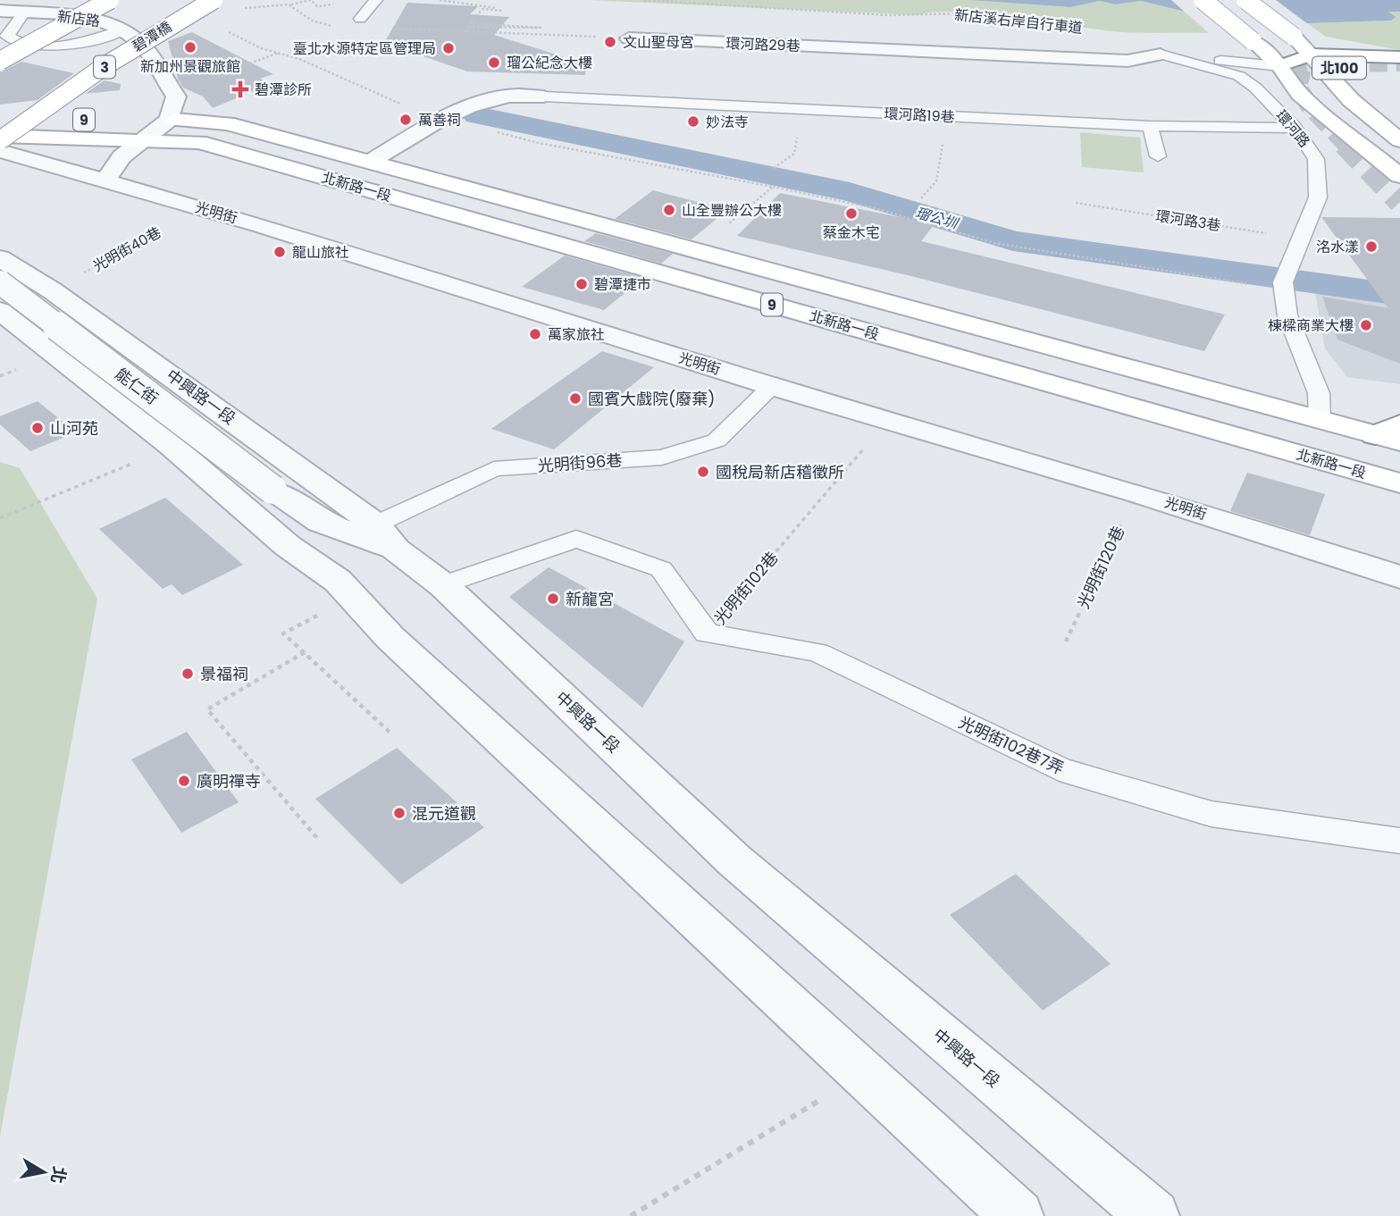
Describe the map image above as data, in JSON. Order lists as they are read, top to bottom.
{
  "streets": {
    "main road": [
      "碧潭橋",
      "3",
      "北100",
      "9",
      "北新路一段"
    ],
    "street": [
      "新店路",
      "環河路29巷",
      "光明街",
      "能仁街",
      "中興路一段"
    ],
    "lane": [
      "環河路19巷",
      "環河路",
      "光明街96巷",
      "光明街102巷",
      "光明街102巷7弄"
    ],
    "path": [
      "新店溪右岸自行車道",
      "環河路3巷",
      "光明街40巷",
      "光明街120巷"
    ]
  },
  "crossings": [
    ["新店路", "9"],
    ["新店路", "北新路一段"],
    ["碧潭橋", "9"],
    ["環河路29巷", "環河路"],
    ["環河路19巷", "環河路"],
    ["9", "北新路一段"],
    ["環河路", "北新路一段"],
    ["環河路", "環河路3巷"],
    ["光明街", "光明街40巷"],
    ["光明街", "光明街96巷"],
    ["光明街", "光明街120巷"],
    ["光明街", "光明街102巷"],
    ["光明街40巷", "中興路一段"],
    ["中興路一段", "光明街96巷"],
    ["中興路一段", "光明街102巷"],
    ["光明街102巷", "光明街102巷7弄"]
  ],
  "water": ["瑠公圳"],
  "places": {
    "other": [
      "文山聖母宮",
      "新加州景觀旅館",
      "臺北水源特定區管理局",
      "瑠公紀念大樓",
      "萬善祠",
      "妙法寺",
      "山全豐辦公大樓",
      "蔡金木宅",
      "洺水漾",
      "龍山旅社",
      "碧潭捷市",
      "棟樑商業大樓",
      "萬家旅社",
      "國賓大戲院(廢棄)",
      "山河苑",
      "國稅局新店稽徵所",
      "新龍宮",
      "景福祠",
      "廣明禪寺",
      "混元道觀"
    ],
    "health": ["碧潭診所"]
  },
  "north": "right"
}
